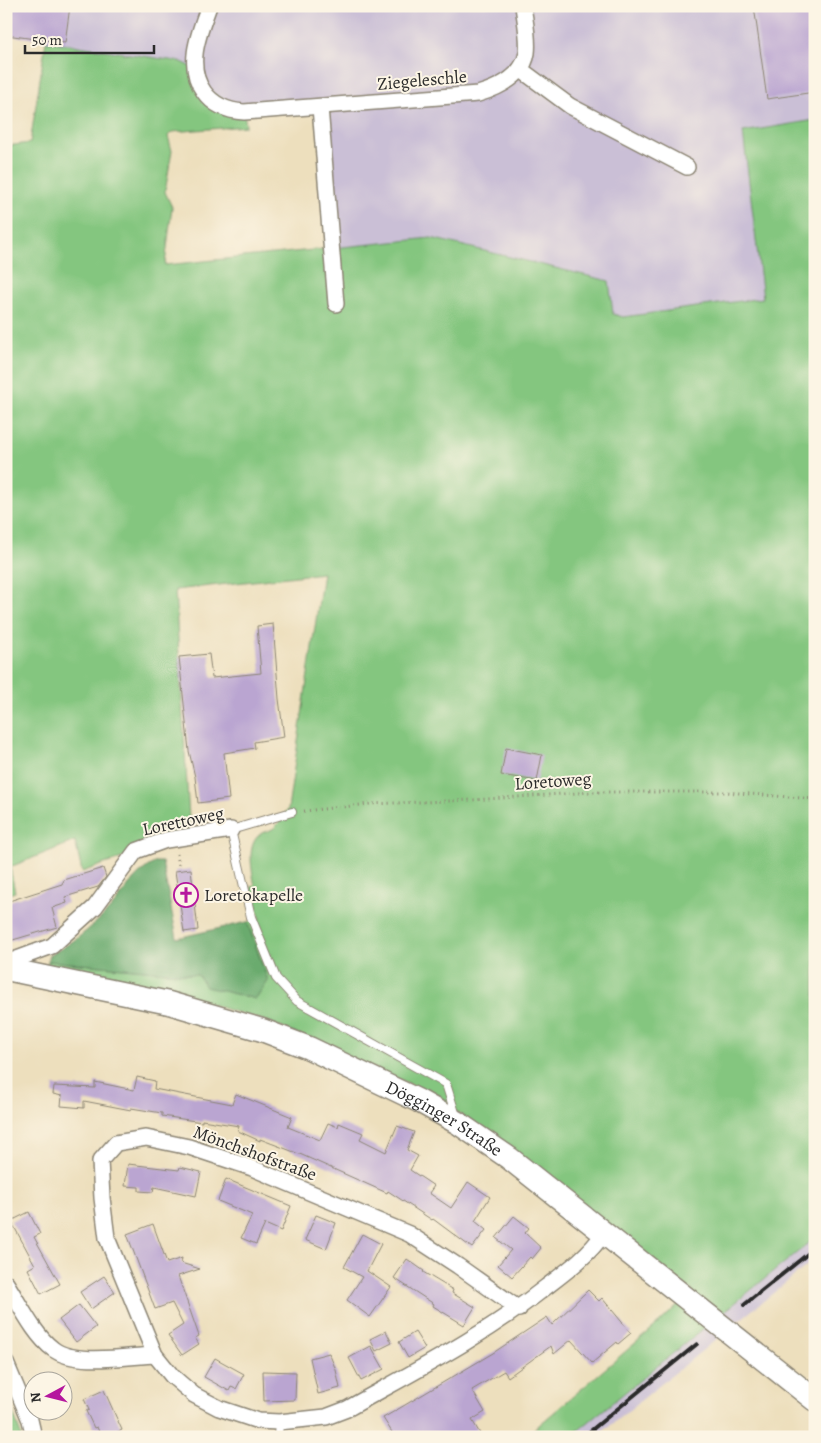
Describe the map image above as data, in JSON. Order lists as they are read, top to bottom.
{
  "streets": {
    "main road": ["Dögginger Straße"],
    "street": ["Ziegeleschle", "Lorettoweg", "Mönchshofstraße"],
    "path": ["Loretoweg"]
  },
  "crossings": [
    ["Loretoweg", "Lorettoweg"],
    ["Dögginger Straße", "Mönchshofstraße"]
  ],
  "places": {
    "church": ["Loretokapelle"]
  },
  "scale_bar": "50 m",
  "north": "left"
}
